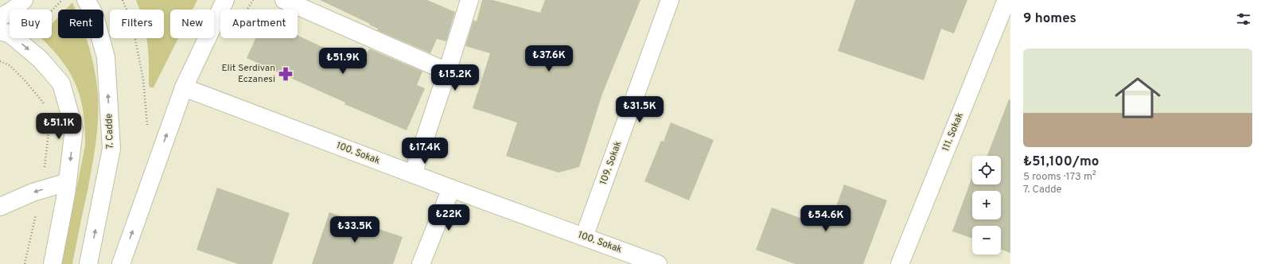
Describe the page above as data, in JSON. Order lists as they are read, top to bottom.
{
  "streets": {
    "street": [
      "7. Cadde",
      "111. Sokak",
      "100. Sokak",
      "109. Sokak"
    ]
  },
  "crossings": [
    ["100. Sokak", "109. Sokak"]
  ],
  "places": {
    "pharmacy": ["Elit Serdivan Eczanesi"]
  },
  "page": {
    "heading": "9 homes",
    "chip": [
      "Buy",
      "Rent",
      "Filters",
      "New",
      "Apartment"
    ],
    "list": [
      {
        "name": "₺51,100/mo",
        "note": "5 rooms · 173 m² · 7. Cadde"
      }
    ],
    "price": [
      "₺37.6K",
      "₺51.9K",
      "₺15.2K",
      "₺31.5K",
      "₺51.1K",
      "₺17.4K",
      "₺22K",
      "₺54.6K",
      "₺33.5K"
    ],
    "map_buttons": ["+", "−"]
  }
}
